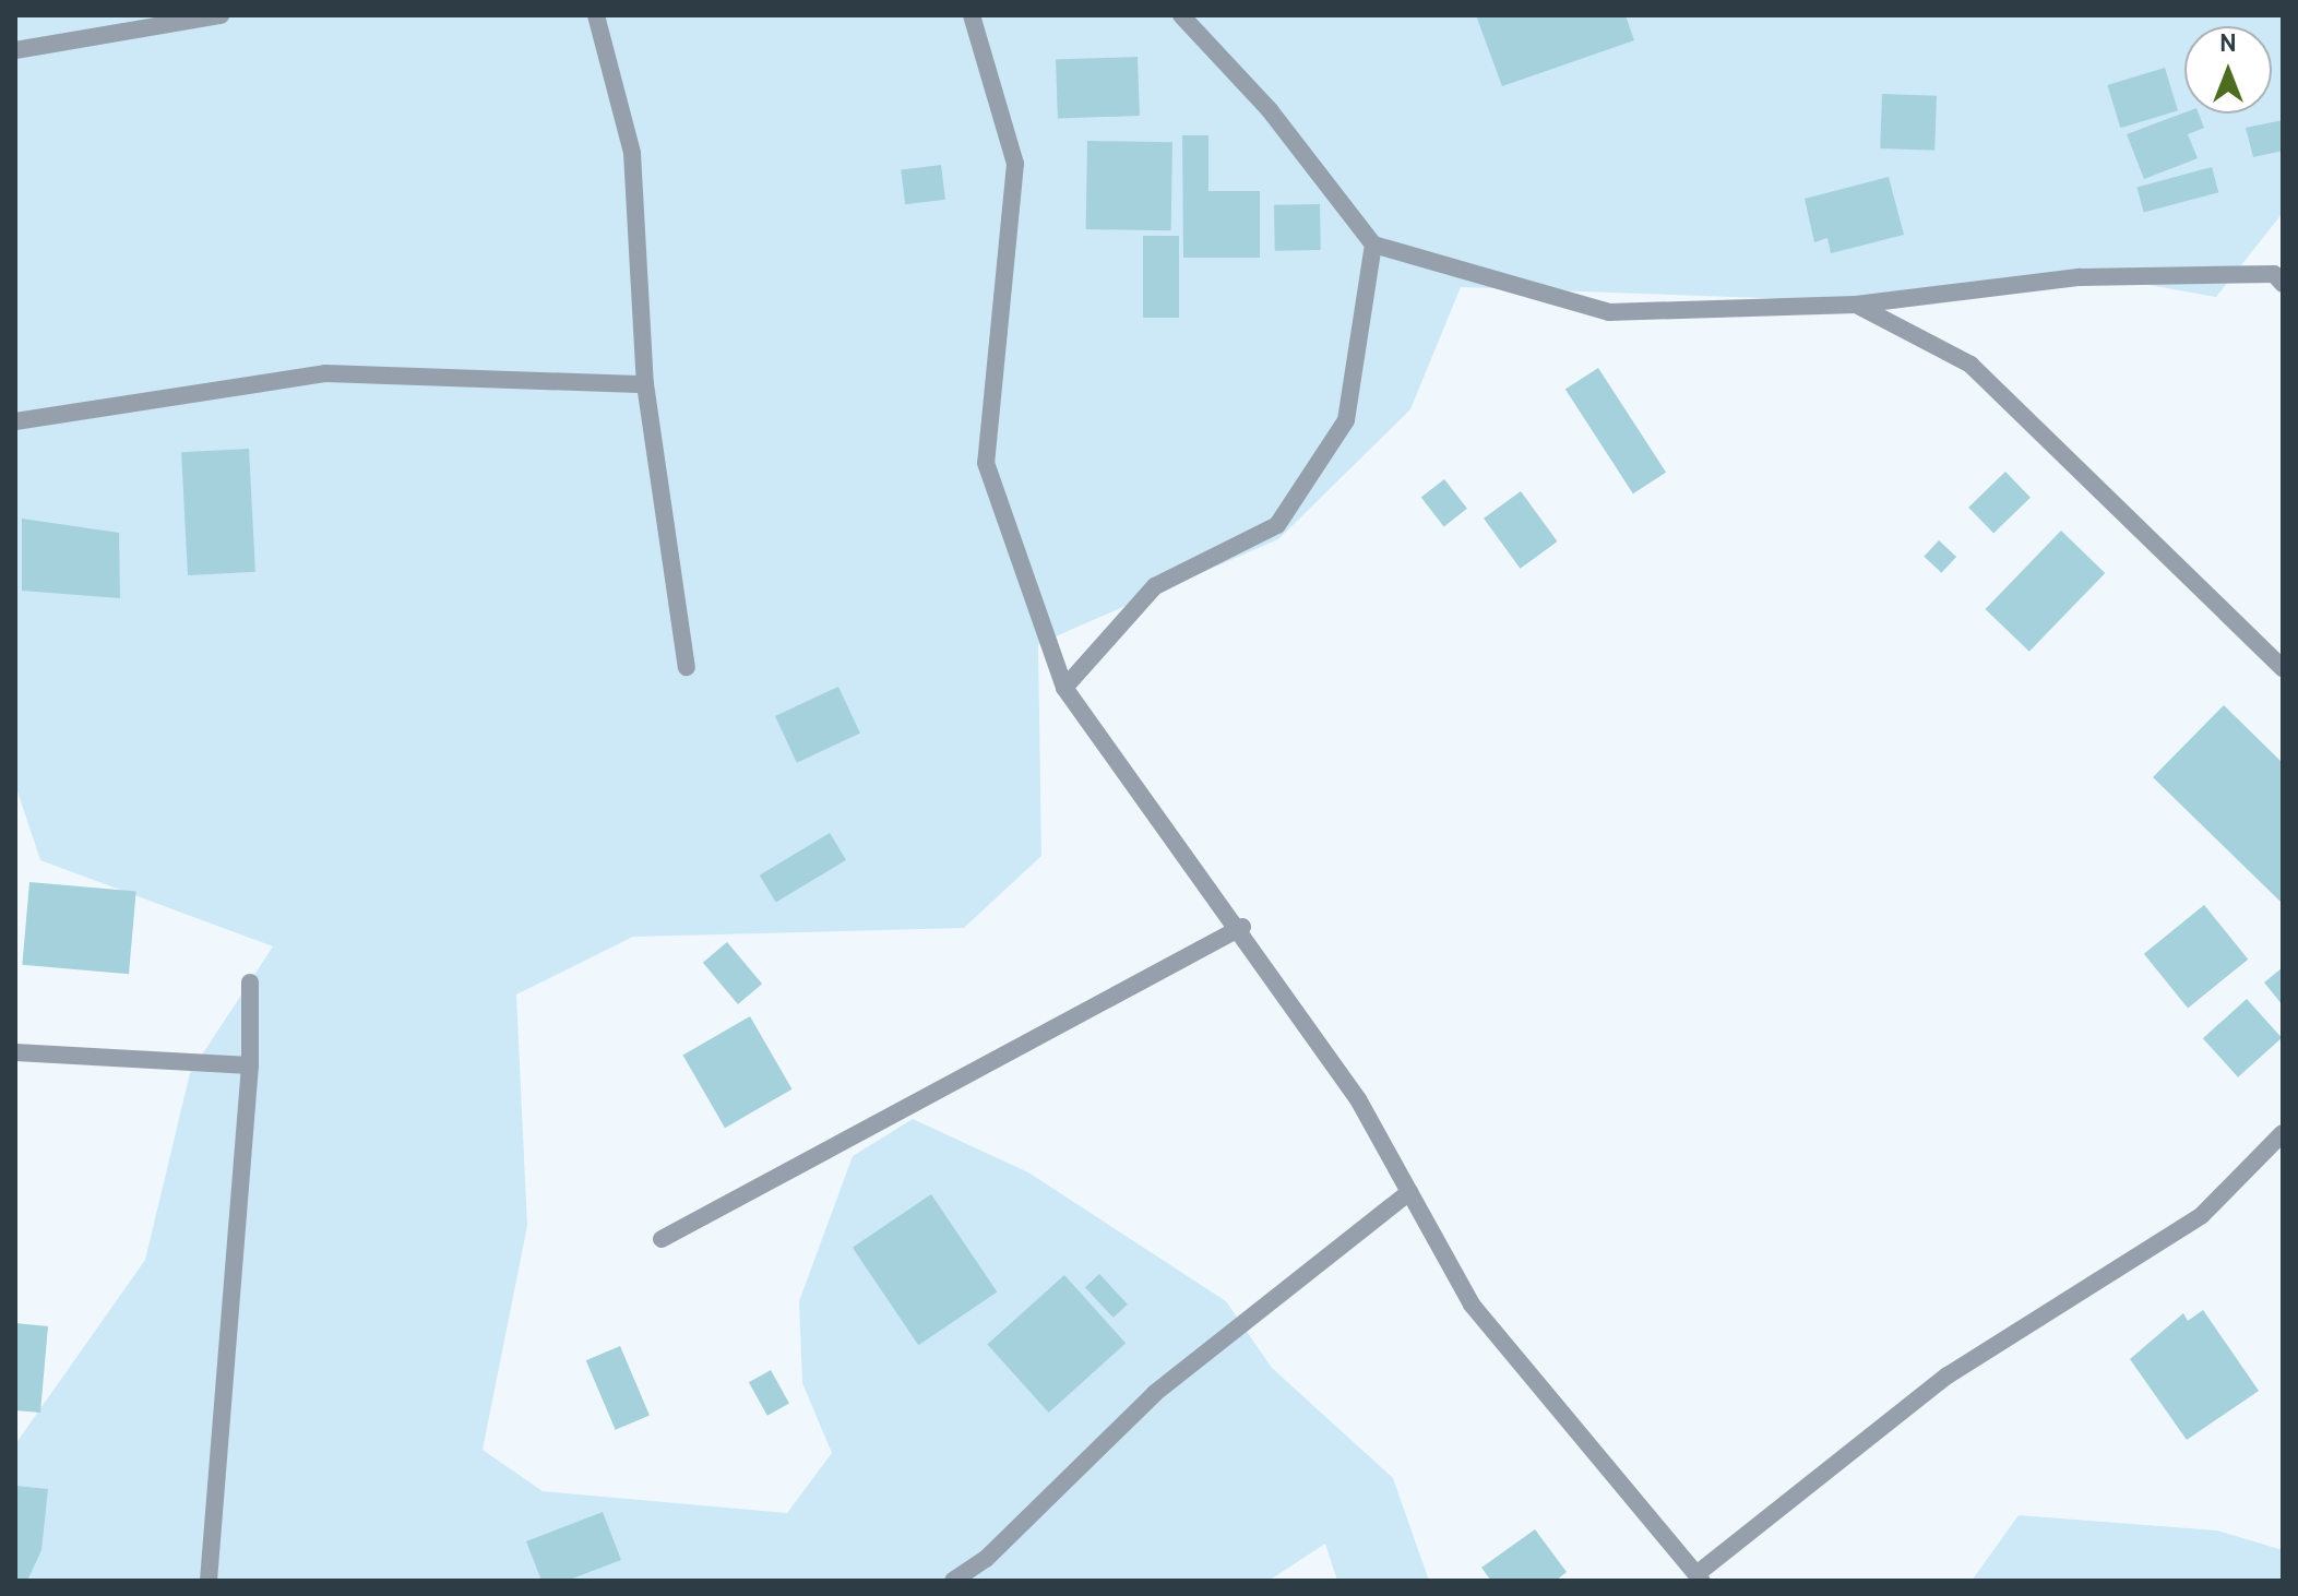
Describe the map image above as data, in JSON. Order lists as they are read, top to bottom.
{
  "north": "top"
}
